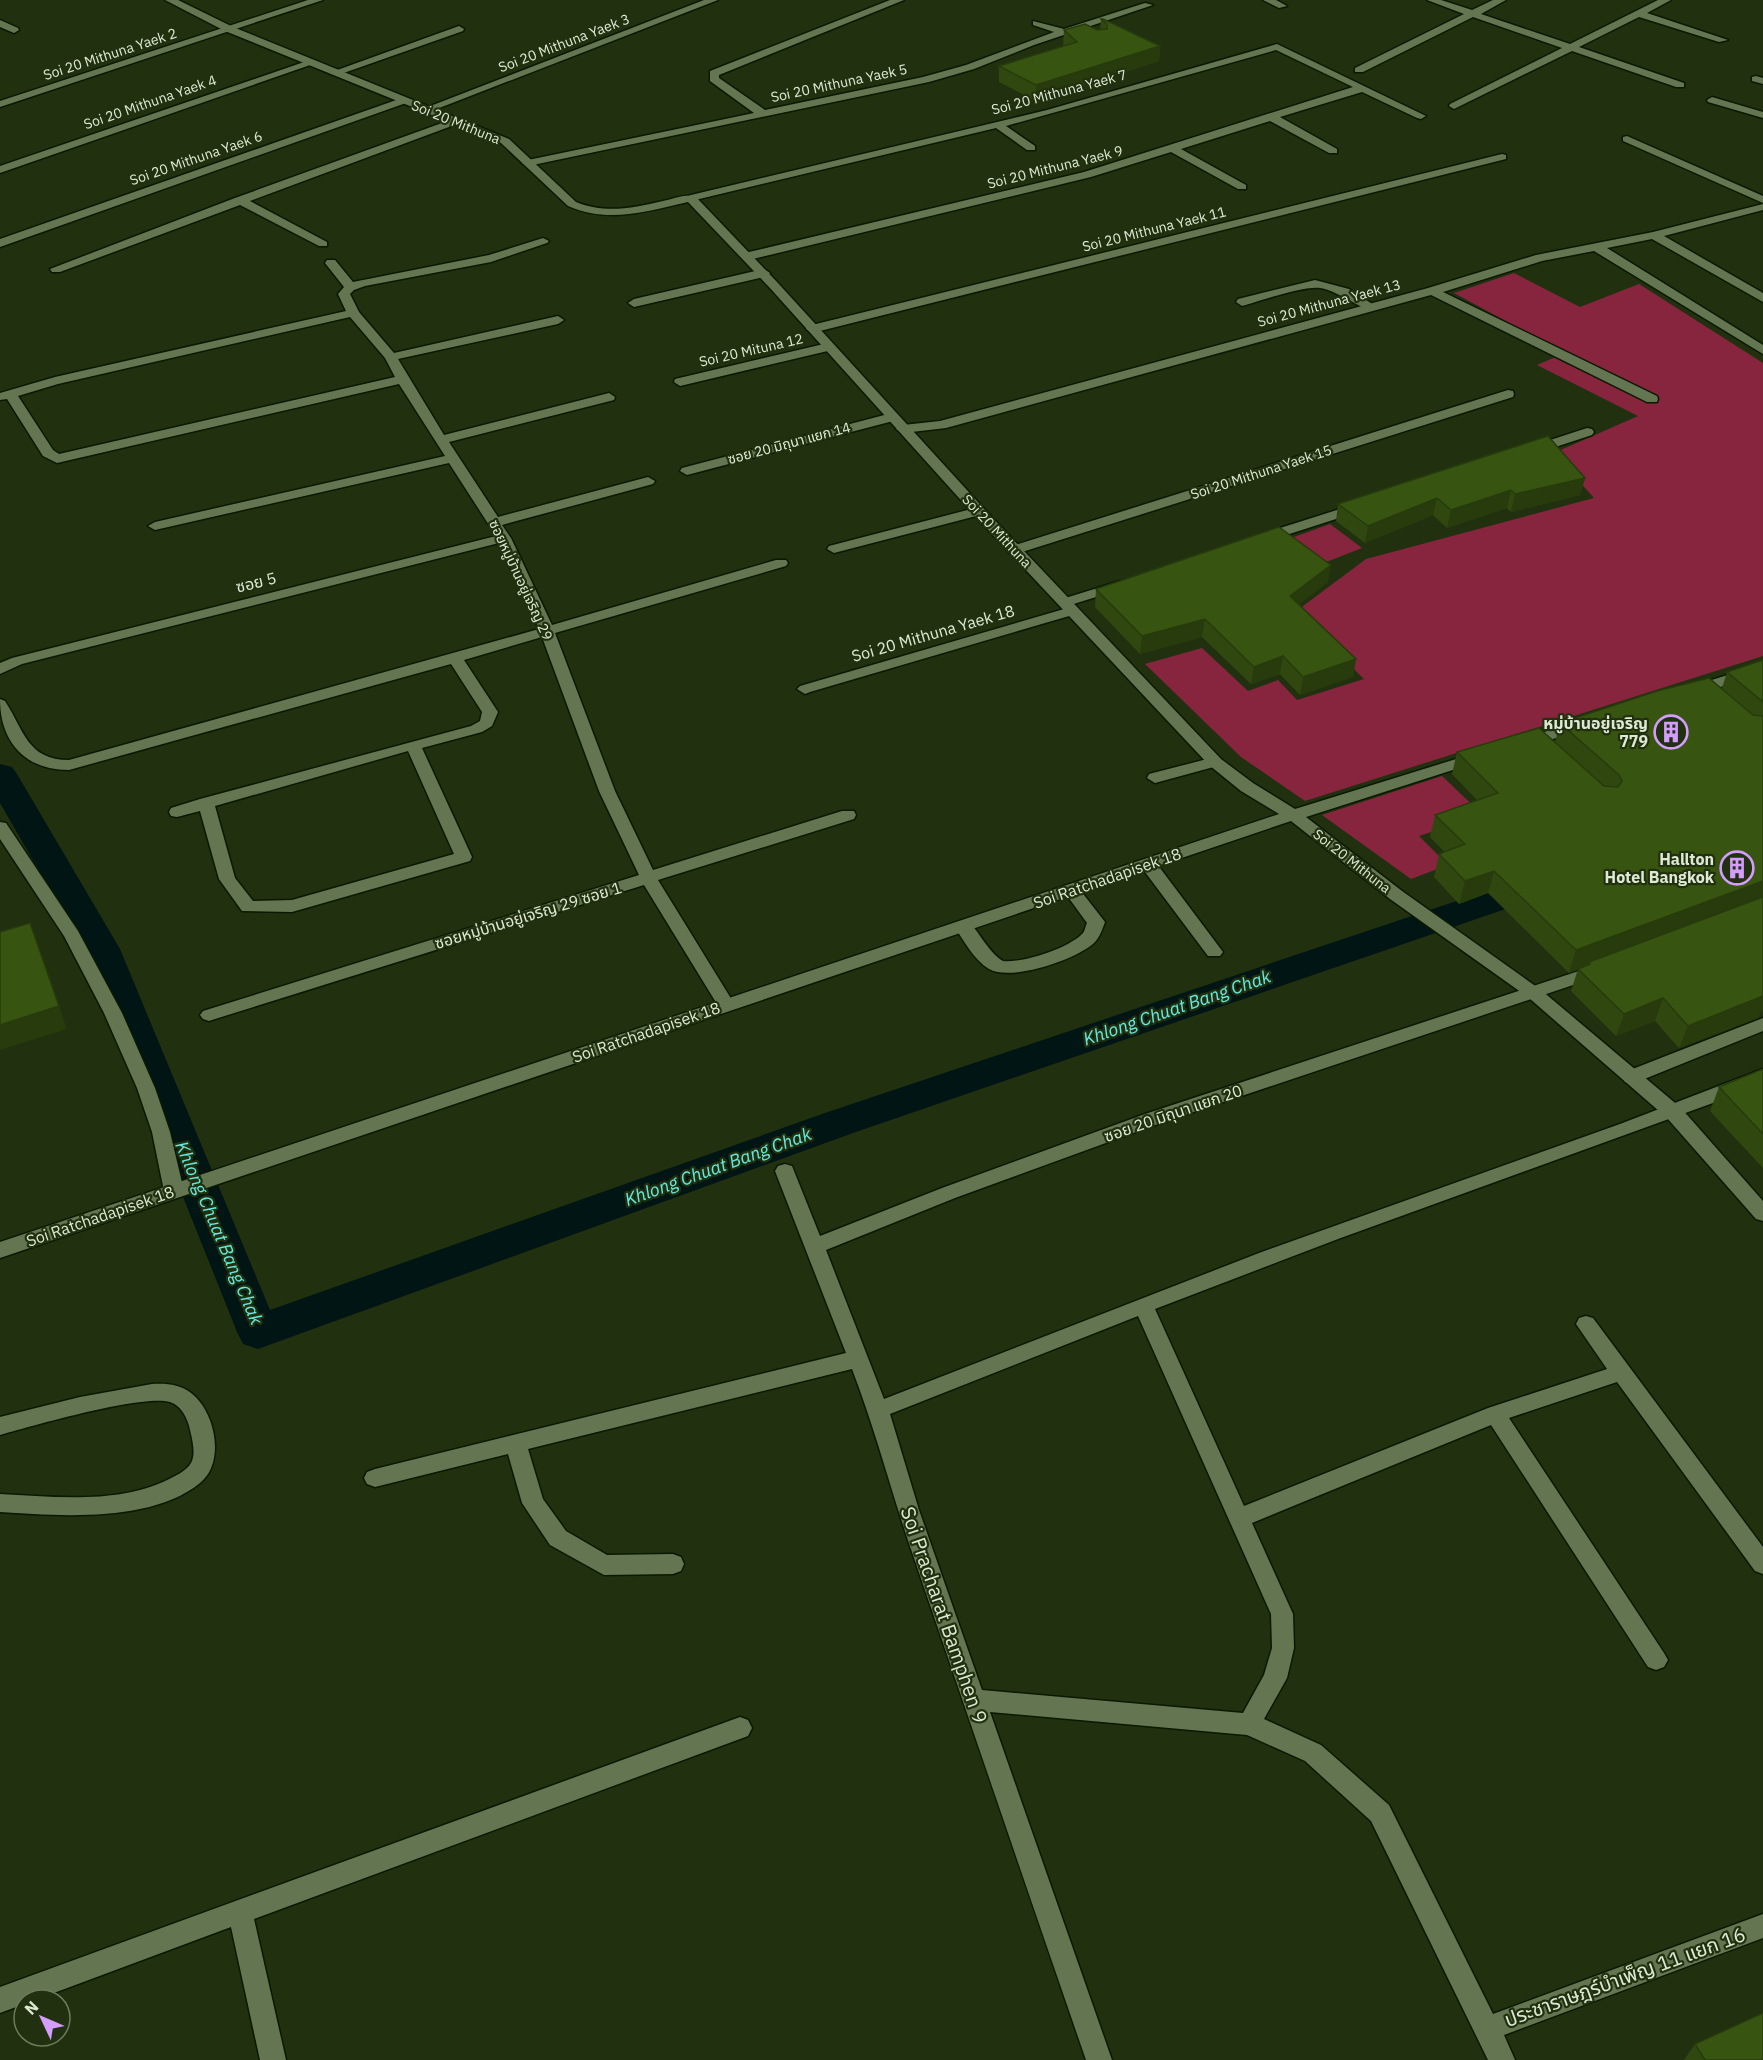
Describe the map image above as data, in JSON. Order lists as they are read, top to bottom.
{
  "streets": {
    "street": [
      "Soi 20 Mithuna Yaek 3",
      "Soi 20 Mithuna Yaek 2",
      "Soi 20 Mithuna Yaek 5",
      "Soi 20 Mithuna Yaek 7",
      "Soi 20 Mithuna Yaek 4",
      "Soi 20 Mithuna",
      "Soi 20 Mithuna Yaek 6",
      "Soi 20 Mithuna Yaek 9",
      "Soi 20 Mithuna Yaek 11",
      "Soi 20 Mithuna Yaek 13",
      "Soi 20 Mituna 12",
      "ซอย 20 มิถุนา แยก 14",
      "Soi 20 Mithuna Yaek 15",
      "ซอยหมู่บ้านอยู่เจริญ 29",
      "ซอย 5",
      "Soi 20 Mithuna Yaek 18",
      "Soi Ratchadapisek 18",
      "ซอยหมู่บ้านอยู่เจริญ 29 ซอย 1",
      "ซอย 20 มิถุนา แยก 20",
      "Soi Pracharat Bamphen 9",
      "ประชาราษฎร์บำเพ็ญ 11 แยก 16"
    ]
  },
  "crossings": [
    ["Soi 20 Mithuna Yaek 3", "Soi 20 Mithuna"],
    ["Soi 20 Mithuna Yaek 2", "Soi 20 Mithuna"],
    ["Soi 20 Mithuna Yaek 5", "Soi 20 Mithuna"],
    ["Soi 20 Mithuna Yaek 7", "Soi 20 Mithuna"],
    ["Soi 20 Mithuna Yaek 7", "Soi 20 Mithuna Yaek 9"],
    ["Soi 20 Mithuna Yaek 4", "Soi 20 Mithuna"],
    ["Soi 20 Mithuna", "Soi 20 Mithuna Yaek 6"],
    ["Soi 20 Mithuna", "Soi 20 Mithuna Yaek 9"],
    ["Soi 20 Mithuna", "Soi 20 Mithuna Yaek 11"],
    ["Soi 20 Mithuna", "Soi 20 Mithuna Yaek 13"],
    ["Soi 20 Mithuna", "Soi 20 Mituna 12"],
    ["Soi 20 Mithuna", "ซอย 20 มิถุนา แยก 14"],
    ["Soi 20 Mithuna", "Soi 20 Mithuna Yaek 15"],
    ["Soi 20 Mithuna", "Soi 20 Mithuna Yaek 18"],
    ["Soi 20 Mithuna", "Soi Ratchadapisek 18"],
    ["Soi 20 Mithuna", "ซอย 20 มิถุนา แยก 20"],
    ["ซอยหมู่บ้านอยู่เจริญ 29", "ซอย 5"],
    ["ซอยหมู่บ้านอยู่เจริญ 29", "Soi Ratchadapisek 18"],
    ["ซอยหมู่บ้านอยู่เจริญ 29", "ซอยหมู่บ้านอยู่เจริญ 29 ซอย 1"],
    ["ซอย 20 มิถุนา แยก 20", "Soi Pracharat Bamphen 9"]
  ],
  "water": ["Khlong Chuat Bang Chak"],
  "places": {
    "building": ["หมู่บ้านอยู่เจริญ 779", "Hallton Hotel Bangkok"]
  },
  "north": "top left"
}
